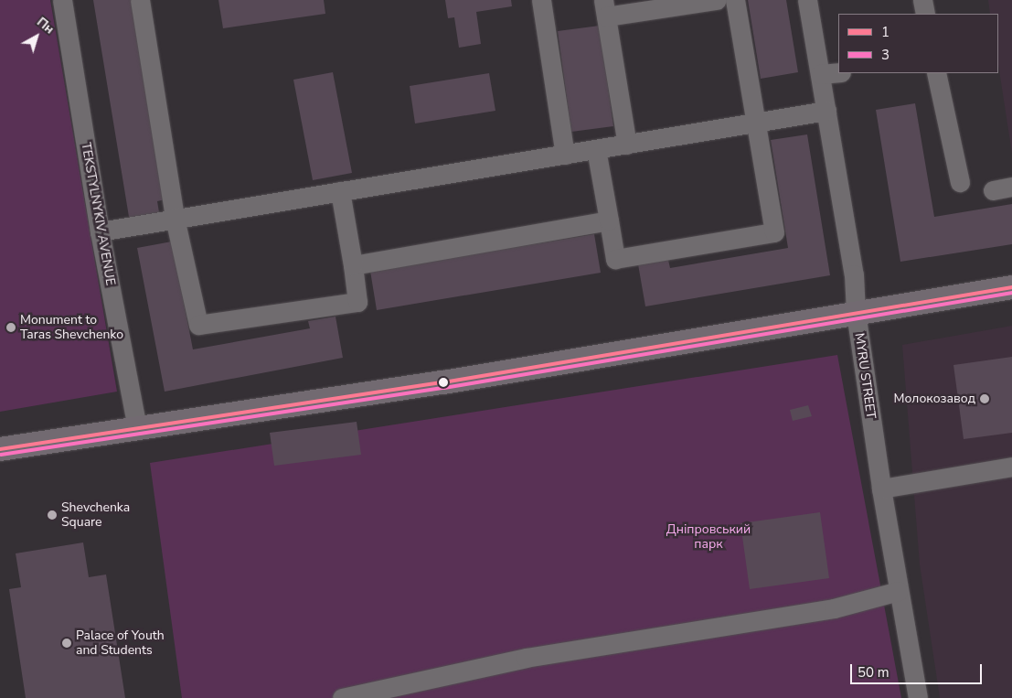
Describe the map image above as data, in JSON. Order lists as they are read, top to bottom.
{
  "streets": {
    "street": ["TEKSTYLNYKIV AVENUE", "MYRU STREET"]
  },
  "parks": ["Дніпровський парк"],
  "places": [
    "Monument to Taras Shevchenko",
    "Молокозавод",
    "Shevchenka Square",
    "Palace of Youth and Students"
  ],
  "lines": ["transit line 1", "transit line 3"],
  "legend": ["1", "3"],
  "scale_bar": "50 m",
  "north": "top right"
}
